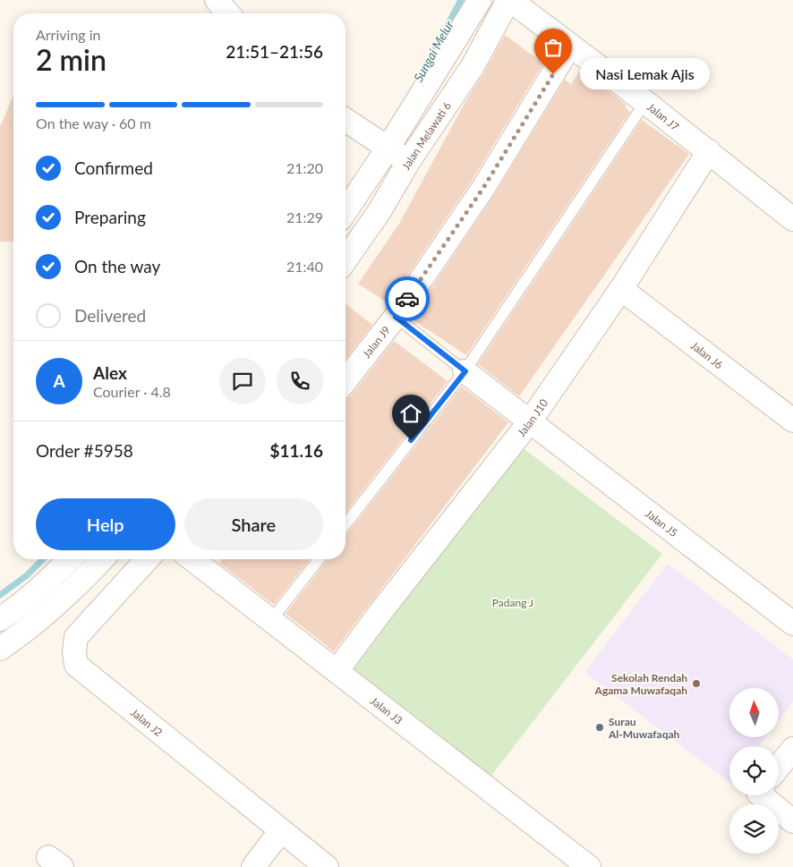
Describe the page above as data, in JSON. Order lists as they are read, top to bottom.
{
  "streets": {
    "street": [
      "Jalan J7",
      "Jalan Melawati 6",
      "Jalan J9",
      "Jalan J6",
      "Jalan J10",
      "Jalan J5",
      "Jalan J3",
      "Jalan J2"
    ]
  },
  "crossings": [
    ["Jalan J7", "Jalan Melawati 6"],
    ["Jalan J7", "Jalan J9"],
    ["Jalan J7", "Jalan J10"],
    ["Jalan J6", "Jalan J10"],
    ["Jalan J10", "Jalan J5"],
    ["Jalan J10", "Jalan J3"]
  ],
  "water": ["Sungai Melur"],
  "parks": ["Padang J"],
  "places": ["Nasi Lemak Ajis", "Sekolah Rendah Agama Muwafaqah", "Surau Al-Muwafaqah"],
  "north": "top",
  "page": {
    "heading": ["2 min", "Arriving in", "21:51–21:56"],
    "panel": [
      "Alex",
      "Courier · 4.8",
      "Order #5958",
      "$11.16"
    ],
    "bubble": "Nasi Lemak Ajis",
    "bar": "On the way · 60 m",
    "list": [
      ["Confirmed", "21:20"],
      ["Preparing", "21:29"],
      ["On the way", "21:40"],
      "Delivered"
    ],
    "round": "A",
    "buttons": ["Help", "Share"]
  }
}
